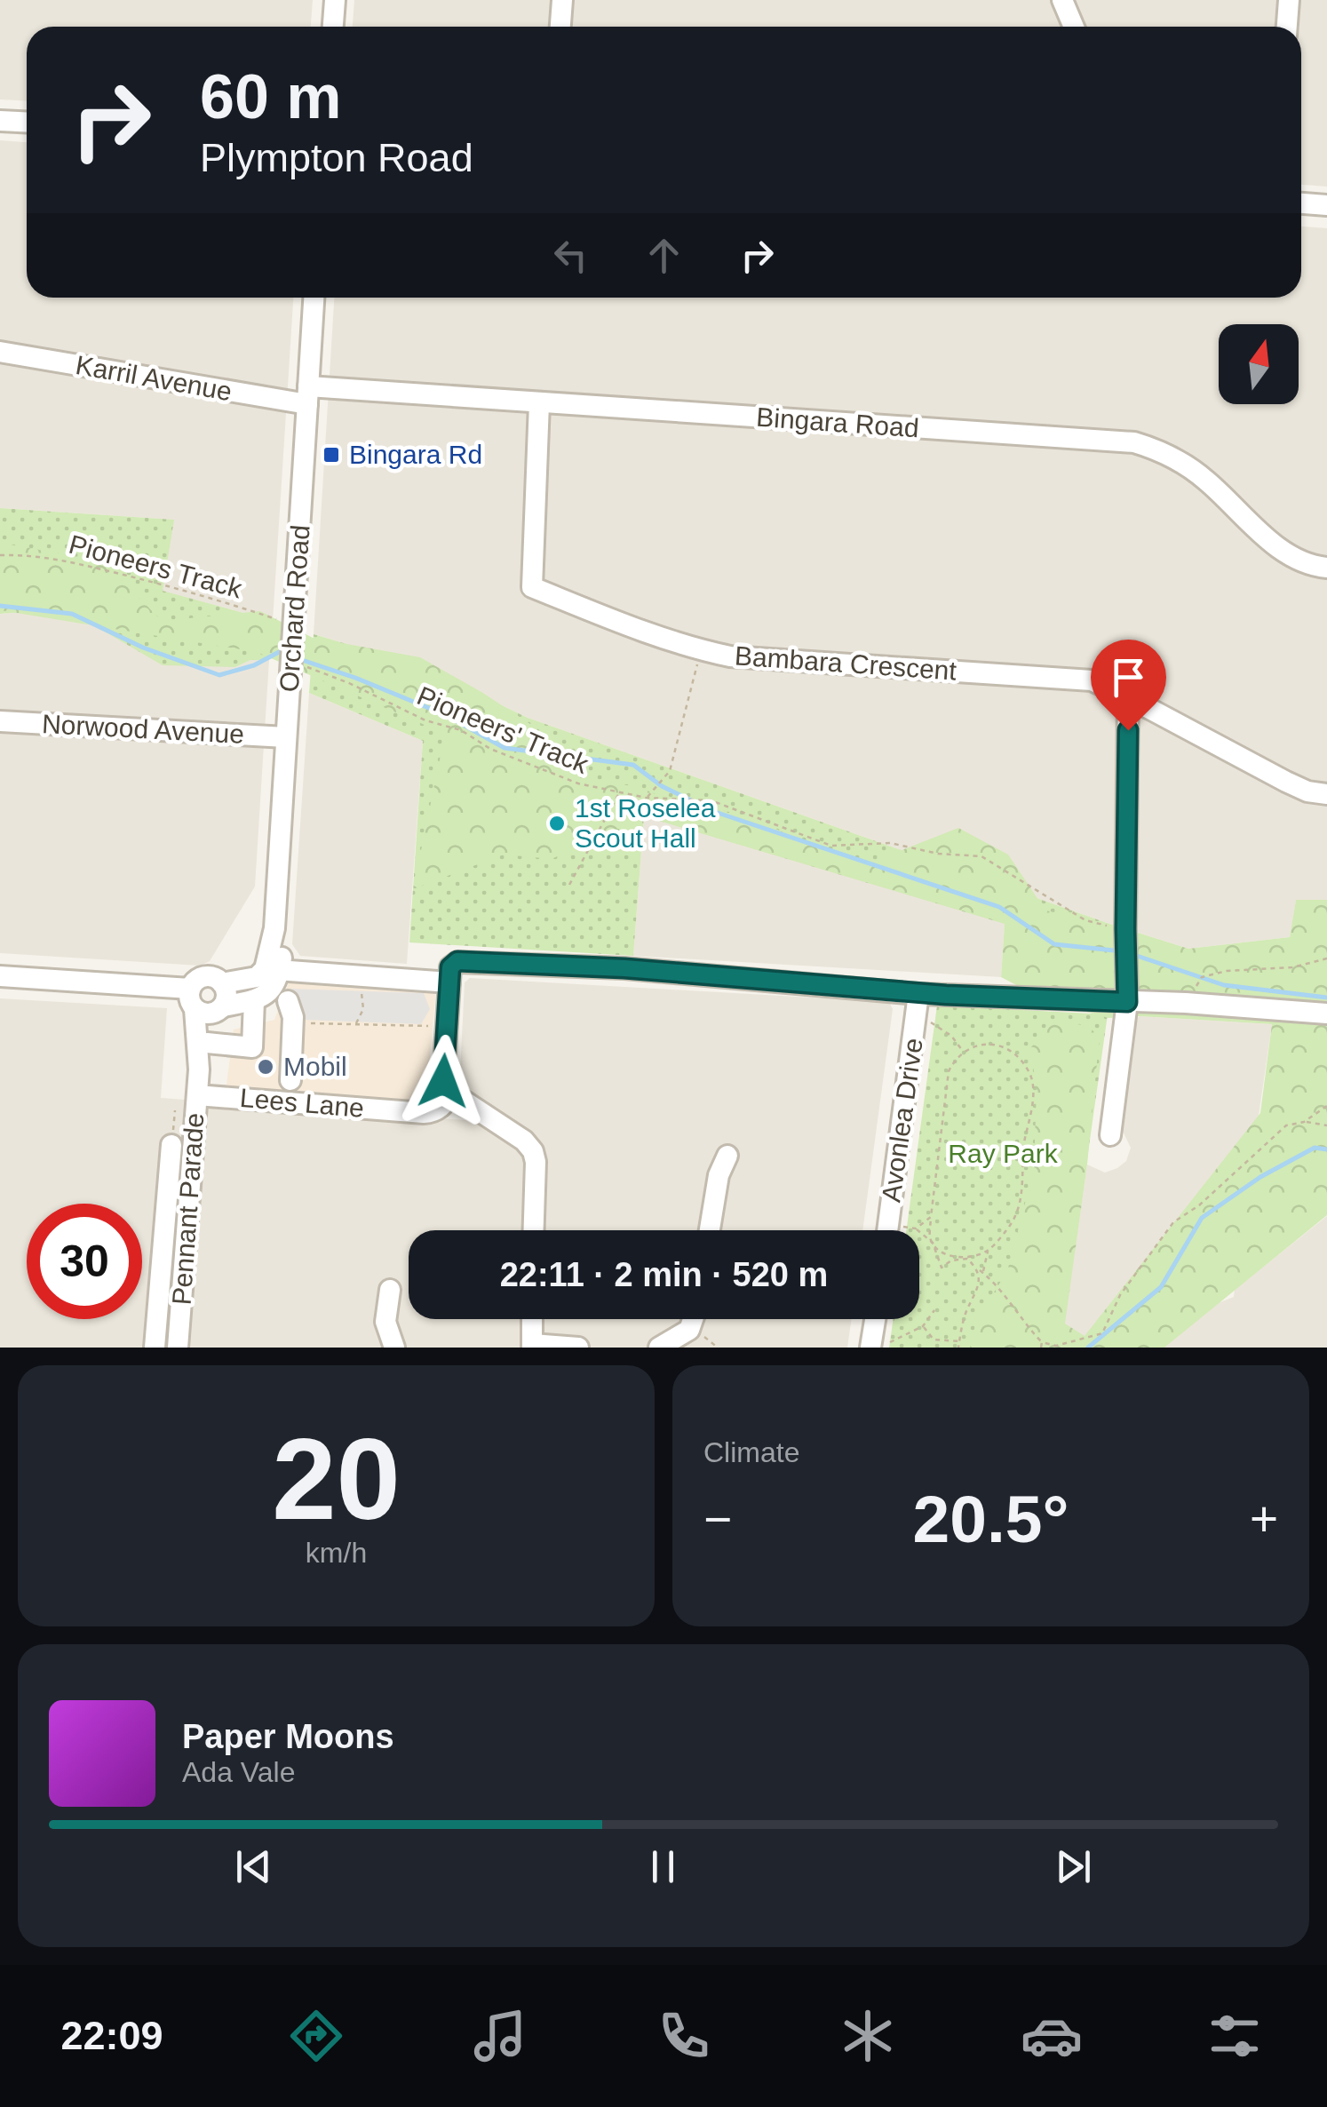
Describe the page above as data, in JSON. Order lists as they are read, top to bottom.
{
  "streets": {
    "street": [
      "Karril Avenue",
      "Bingara Road",
      "Orchard Road",
      "Bambara Crescent",
      "Norwood Avenue",
      "Lees Lane",
      "Avonlea Drive",
      "Pennant Parade"
    ],
    "path": ["Pioneers Track", "Pioneers' Track"]
  },
  "crossings": [
    ["Karril Avenue", "Bingara Road"],
    ["Karril Avenue", "Orchard Road"],
    ["Bingara Road", "Orchard Road"],
    ["Bingara Road", "Bambara Crescent"],
    ["Pioneers Track", "Orchard Road"],
    ["Pioneers Track", "Pioneers' Track"],
    ["Orchard Road", "Norwood Avenue"],
    ["Orchard Road", "Pioneers' Track"],
    ["Lees Lane", "Pennant Parade"]
  ],
  "parks": ["Ray Park"],
  "places": {
    "transit": ["Bingara Rd"],
    "other": ["1st Roselea Scout Hall", "Mobil"]
  },
  "north": "top",
  "page": {
    "turn": ["60 m", "Plympton Road"],
    "limit": "30",
    "trip": "22:11 · 2 min · 520 m",
    "tile": [
      ["20", "km/h"],
      "Climate"
    ],
    "heat": ["−", "20.5°", "+"],
    "song": ["Paper Moons", "Ada Vale"],
    "tabs": "22:09"
  }
}
